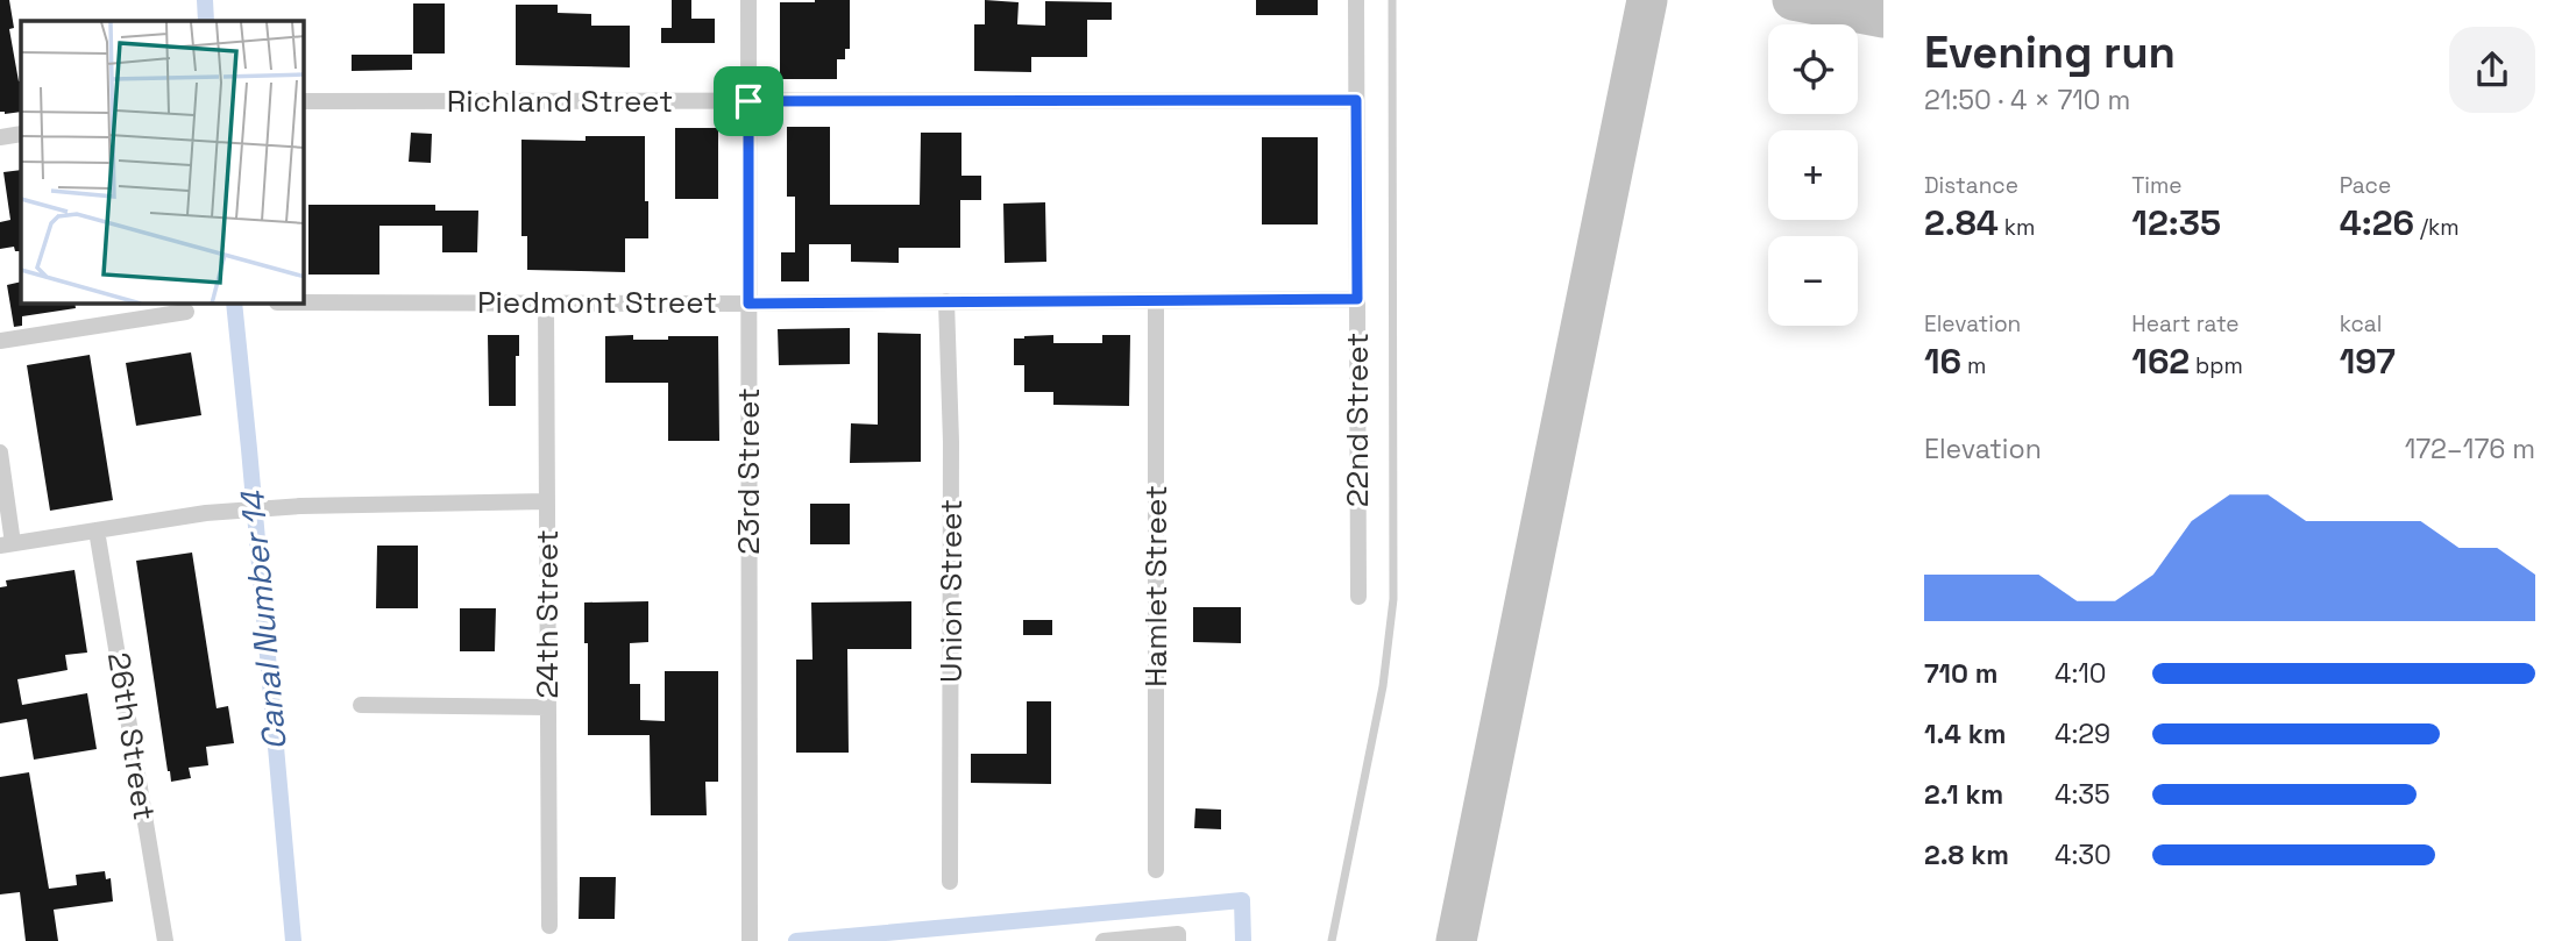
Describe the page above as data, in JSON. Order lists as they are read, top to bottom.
{
  "streets": {
    "street": [
      "Richland Street",
      "Piedmont Street",
      "22nd Street",
      "23rd Street",
      "Hamlet Street",
      "Union Street",
      "24th Street",
      "26th Street"
    ]
  },
  "crossings": [
    ["Richland Street", "22nd Street"],
    ["Richland Street", "23rd Street"],
    ["Piedmont Street", "22nd Street"],
    ["Piedmont Street", "23rd Street"],
    ["Piedmont Street", "Hamlet Street"],
    ["Piedmont Street", "Union Street"],
    ["Piedmont Street", "24th Street"]
  ],
  "water": ["Canal Number 14"],
  "page": {
    "heading": ["Evening run", "21:50 · 4 × 710 m"],
    "map_buttons": ["+", "−"],
    "stats": [
      ["Distance", "2.84 km"],
      ["Time", "12:35"],
      ["Pace", "4:26 /km"],
      ["Elevation", "16 m"],
      ["Heart rate", "162 bpm"],
      ["kcal", "197"]
    ],
    "chart": ["Elevation", "172–176 m"],
    "list": [
      {
        "name": "710 m",
        "note": "4:10"
      },
      {
        "name": "1.4 km",
        "note": "4:29"
      },
      {
        "name": "2.1 km",
        "note": "4:35"
      },
      {
        "name": "2.8 km",
        "note": "4:30"
      }
    ]
  }
}
